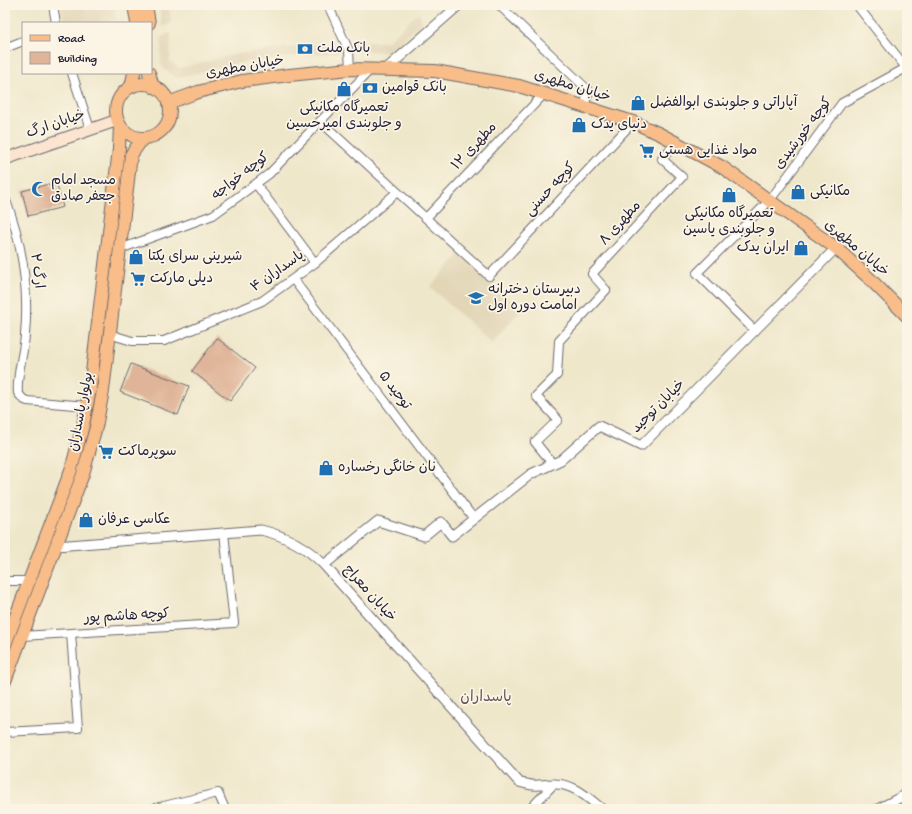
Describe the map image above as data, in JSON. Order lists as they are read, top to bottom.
{
  "streets": {
    "main road": ["خیابان مطهری", "خیابان ارگ", "بولوار پاسداران"],
    "street": [
      "کوچه خورشیدی",
      "مطهری ۱۲",
      "کوچه خواجه",
      "کوچه حسنی",
      "مطهری ۸",
      "ارگ ۲",
      "پاسداران ۴",
      "توحید ۵",
      "خیابان توحید",
      "خیابان معراج",
      "کوچه هاشم پور"
    ]
  },
  "crossings": [
    ["خیابان مطهری", "خیابان ارگ"],
    ["خیابان مطهری", "کوچه خورشیدی"],
    ["خیابان مطهری", "مطهری ۱۲"],
    ["خیابان مطهری", "کوچه خواجه"],
    ["خیابان مطهری", "کوچه حسنی"],
    ["خیابان مطهری", "مطهری ۸"],
    ["خیابان مطهری", "خیابان توحید"],
    ["خیابان مطهری", "بولوار پاسداران"],
    ["خیابان ارگ", "بولوار پاسداران"],
    ["کوچه خورشیدی", "خیابان توحید"],
    ["مطهری ۱۲", "کوچه حسنی"],
    ["کوچه خواجه", "بولوار پاسداران"],
    ["مطهری ۸", "خیابان توحید"],
    ["ارگ ۲", "بولوار پاسداران"],
    ["پاسداران ۴", "توحید ۵"],
    ["پاسداران ۴", "بولوار پاسداران"],
    ["توحید ۵", "خیابان توحید"],
    ["خیابان توحید", "خیابان معراج"],
    ["بولوار پاسداران", "خیابان معراج"],
    ["بولوار پاسداران", "کوچه هاشم پور"],
    ["خیابان معراج", "کوچه هاشم پور"]
  ],
  "districts": ["پاسداران"],
  "places": {
    "bank": ["بانک ملت", "بانک قوامین"],
    "shop": [
      "تعمیرگاه مکانیکی و جلوبندی امیرحسین",
      "آپاراتی و جلوبندی ابوالفضل",
      "دنیای یدک",
      "مکانیکی",
      "تعمیرگاه مکانیکی و جلوبندی یاسین",
      "ایران یدک",
      "شیرینی سرای یکتا",
      "نان خانگی رخساره",
      "عکاسی عرفان"
    ],
    "supermarket": ["مواد غذایی هستی", "دیلی مارکت", "سوپرماکت"],
    "mosque": ["مسجد امام جعفر صادق"],
    "school or university": ["دبیرستان دخترانه امامت دوره اول"]
  },
  "legend": ["Road", "Building"]
}
